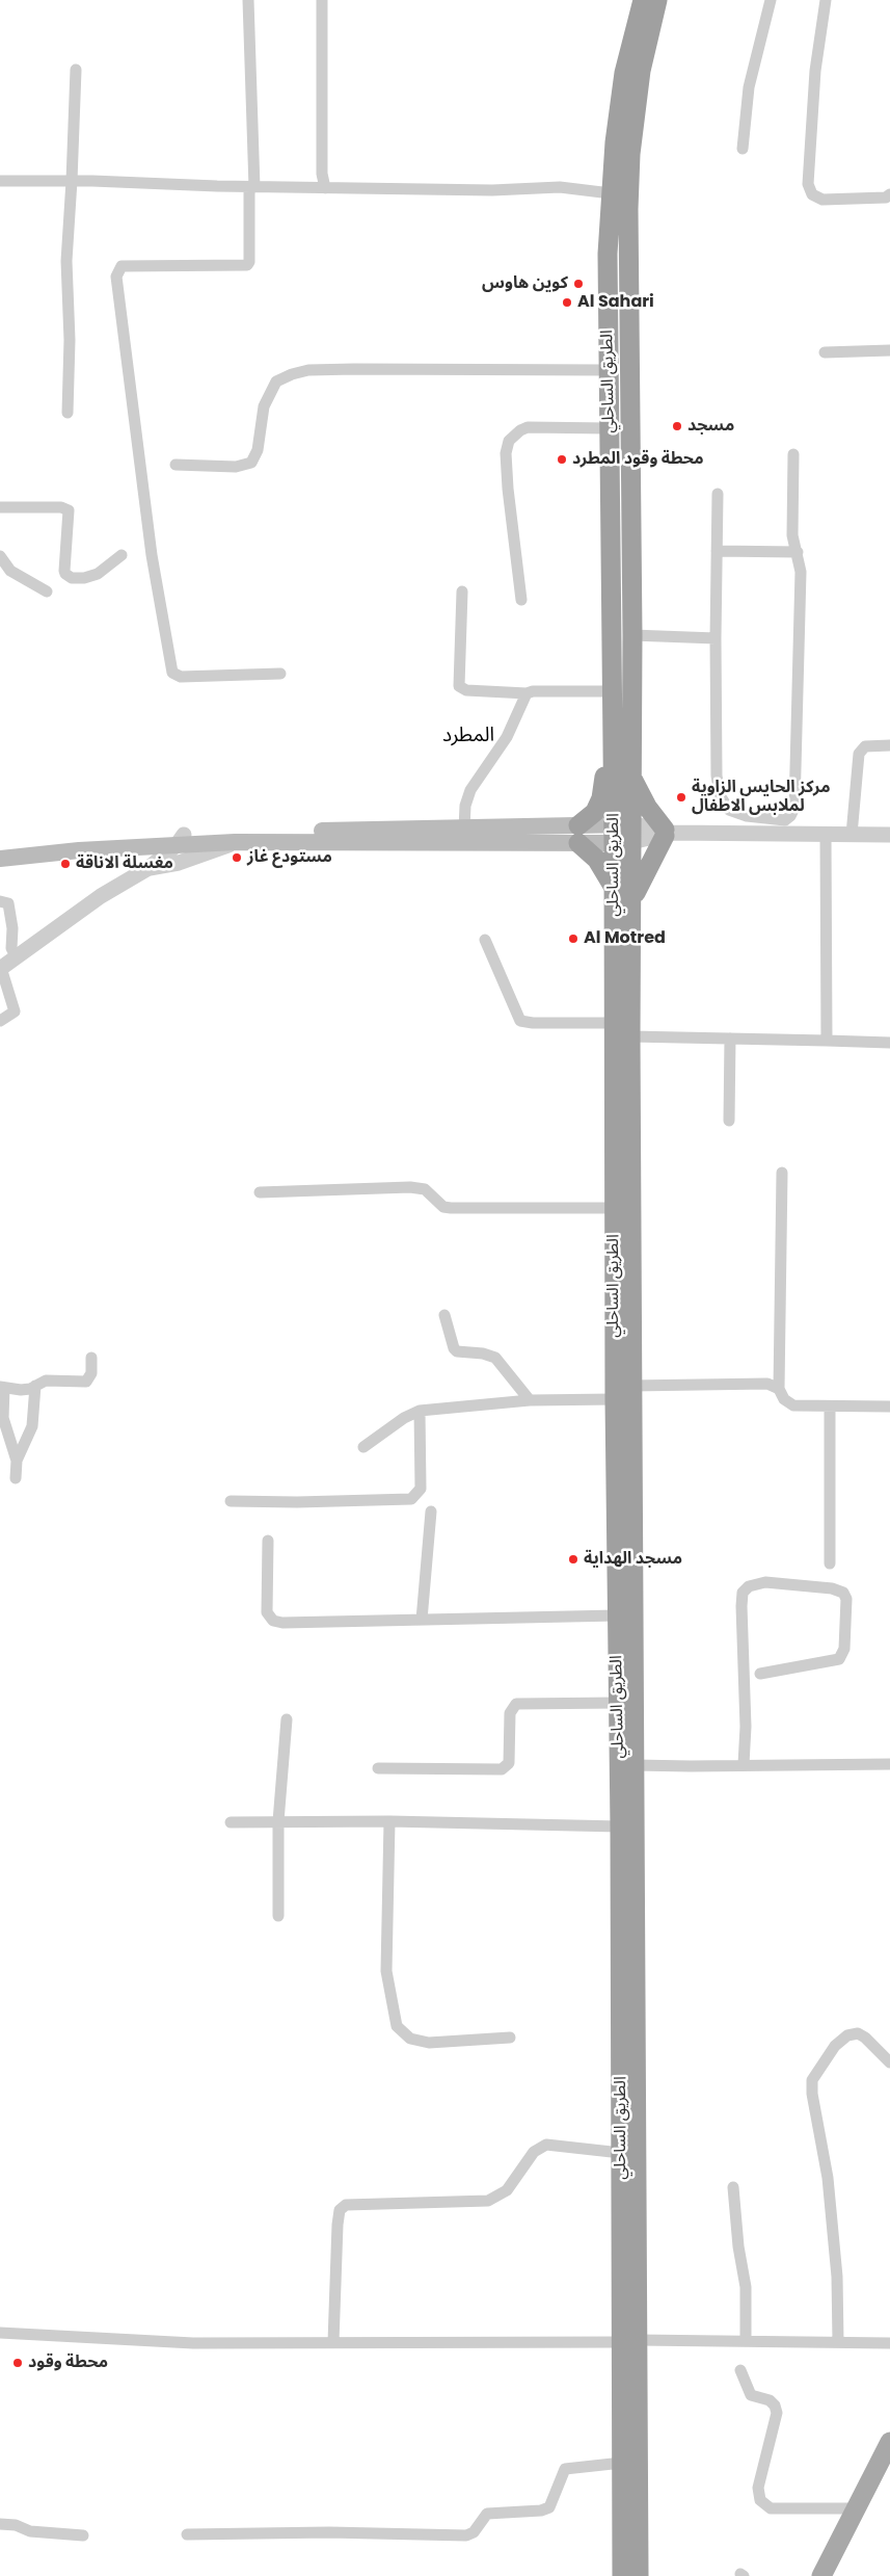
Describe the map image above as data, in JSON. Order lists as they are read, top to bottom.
{
  "streets": {
    "highway": ["الطريق الساحلي"]
  },
  "districts": ["المطرد"],
  "places": [
    "كوين هاوس",
    "Al Sahari",
    "مسجد",
    "محطة وقود المطرد",
    "مركز الحايس الزاوية لملابس الاطفال",
    "مستودع غاز",
    "مغسلة الاناقة",
    "Al Motred",
    "مسجد الهداية",
    "محطة وقود"
  ]
}
